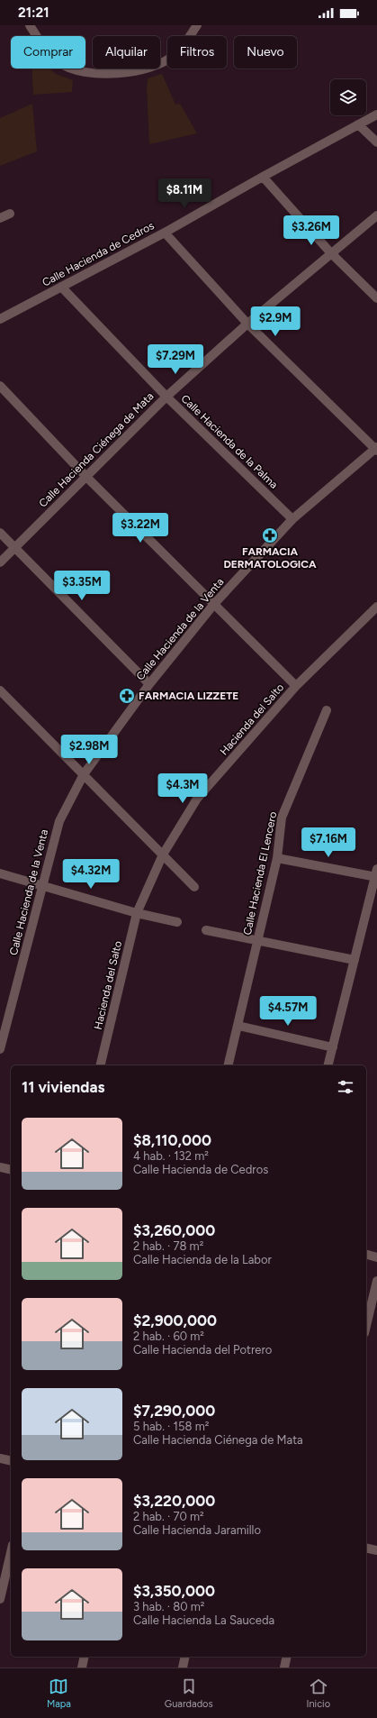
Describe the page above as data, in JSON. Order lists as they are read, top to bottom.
{
  "streets": {
    "street": [
      "Calle Hacienda de Cedros",
      "Calle Hacienda de la Palma",
      "Calle Hacienda Ciénega de Mata",
      "Calle Hacienda de la Venta",
      "Hacienda del Salto",
      "Calle Hacienda El Lencero"
    ]
  },
  "crossings": [
    ["Calle Hacienda de Cedros", "Calle Hacienda de la Palma"],
    ["Calle Hacienda de la Palma", "Calle Hacienda Ciénega de Mata"],
    ["Calle Hacienda de la Palma", "Calle Hacienda de la Venta"]
  ],
  "places": {
    "pharmacy": ["FARMACIA DERMATOLOGICA", "FARMACIA LIZZETE"]
  },
  "page": {
    "status": "21:21",
    "chip": [
      "Comprar",
      "Alquilar",
      "Filtros",
      "Nuevo"
    ],
    "price": [
      "$8.11M",
      "$3.26M",
      "$2.9M",
      "$7.29M",
      "$3.22M",
      "$3.35M",
      "$2.98M",
      "$4.3M",
      "$7.16M",
      "$4.32M",
      "$4.57M"
    ],
    "heading": "11 viviendas",
    "list": [
      {
        "name": "$8,110,000",
        "note": "4 hab. · 132 m² · Calle Hacienda de Cedros"
      },
      {
        "name": "$3,260,000",
        "note": "2 hab. · 78 m² · Calle Hacienda de la Labor"
      },
      {
        "name": "$2,900,000",
        "note": "2 hab. · 60 m² · Calle Hacienda del Potrero"
      },
      {
        "name": "$7,290,000",
        "note": "5 hab. · 158 m² · Calle Hacienda Ciénega de Mata"
      },
      {
        "name": "$3,220,000",
        "note": "2 hab. · 70 m² · Calle Hacienda Jaramillo"
      },
      {
        "name": "$3,350,000",
        "note": "3 hab. · 80 m² · Calle Hacienda La Sauceda"
      }
    ],
    "tabs": ["Mapa", "Guardados", "Inicio"]
  }
}
